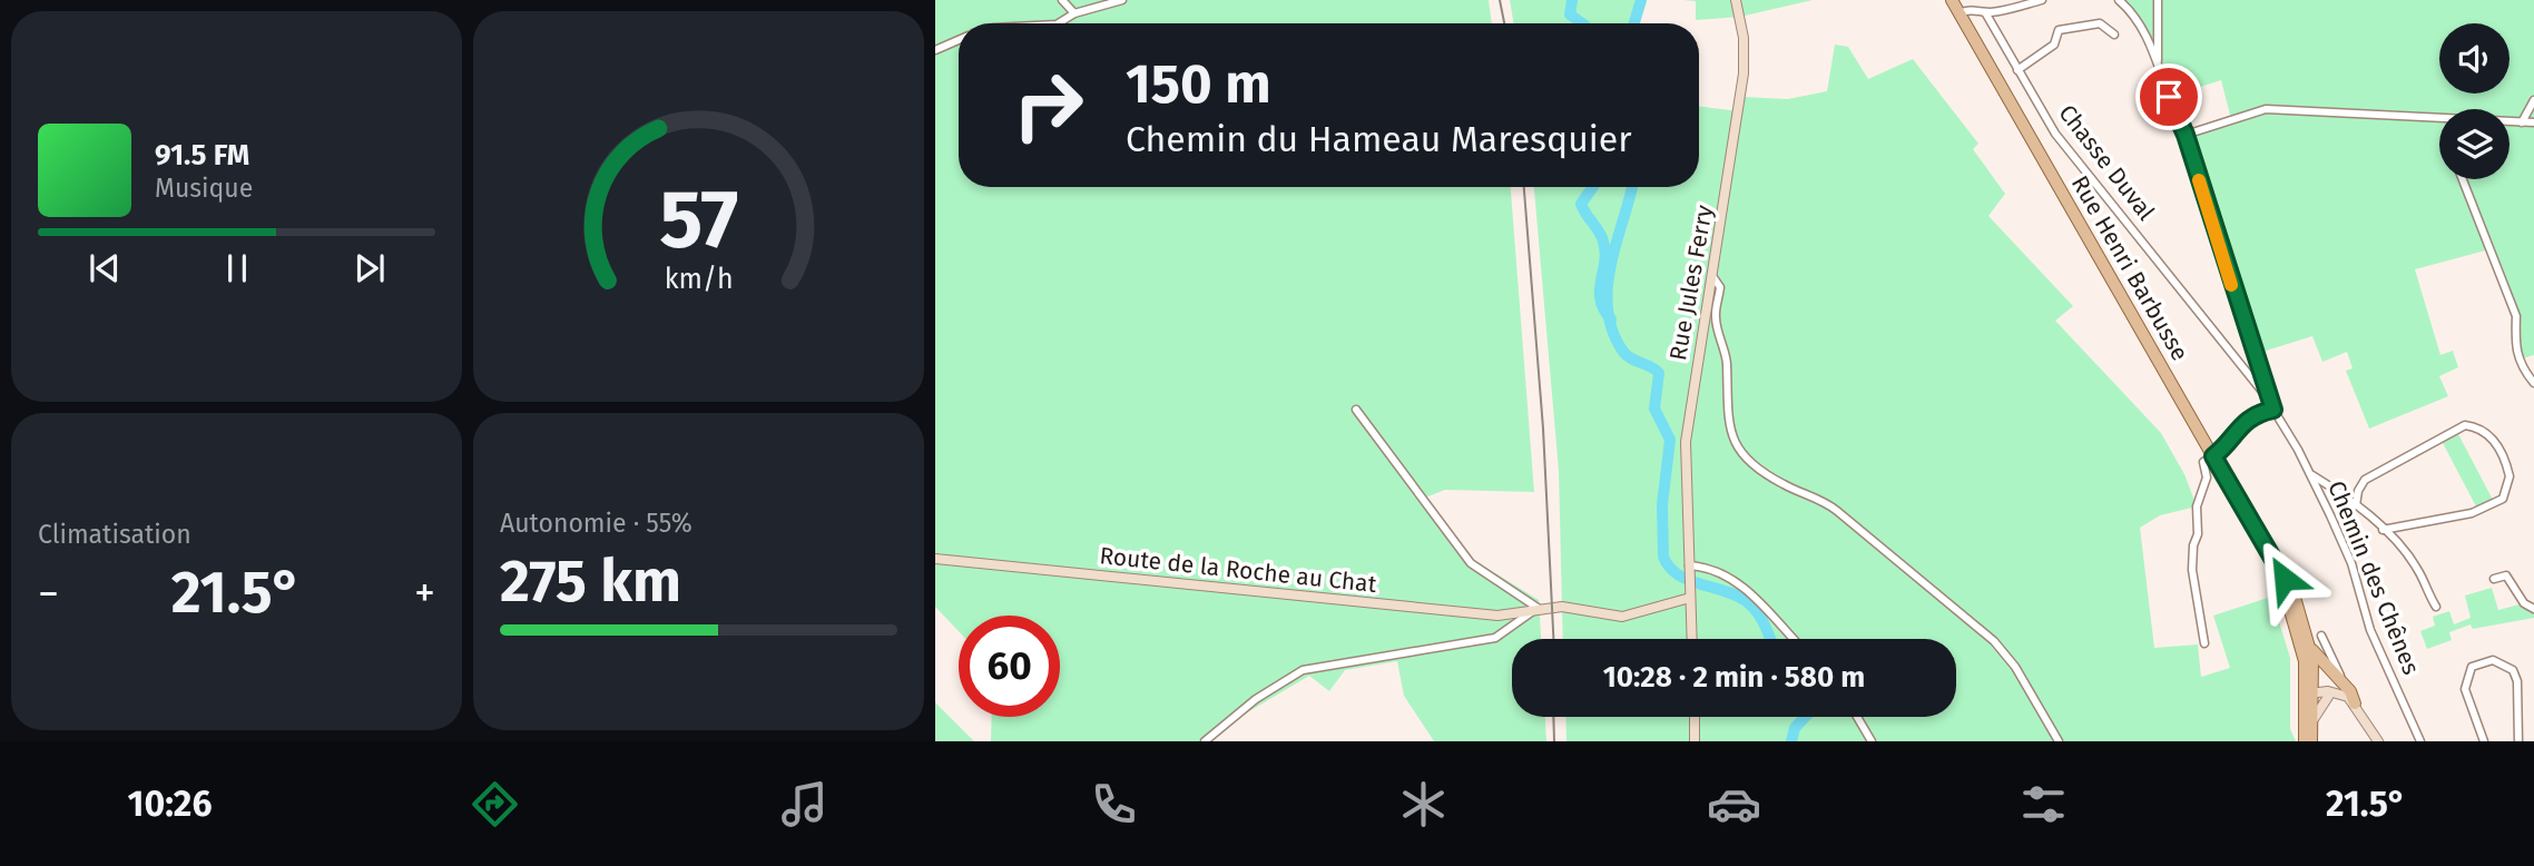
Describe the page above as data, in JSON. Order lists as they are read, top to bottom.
{
  "streets": {
    "main road": ["Rue Henri Barbusse", "Rue Jules Ferry", "Route de la Roche au Chat"],
    "street": ["Chasse Duval", "Chemin des Chênes"]
  },
  "crossings": [
    ["Chasse Duval", "Chemin des Chênes"],
    ["Rue Jules Ferry", "Route de la Roche au Chat"]
  ],
  "page": {
    "turn": ["150 m", "Chemin du Hameau Maresquier"],
    "song": ["91.5 FM", "Musique"],
    "tile": [
      "Climatisation",
      ["Autonomie · 55%", "275 km"]
    ],
    "heat": ["−", "21.5°", "+"],
    "limit": "60",
    "trip": "10:28 · 2 min · 580 m",
    "tabs": ["10:26", "21.5°"],
    "gauge": ["57", "km/h"]
  }
}
